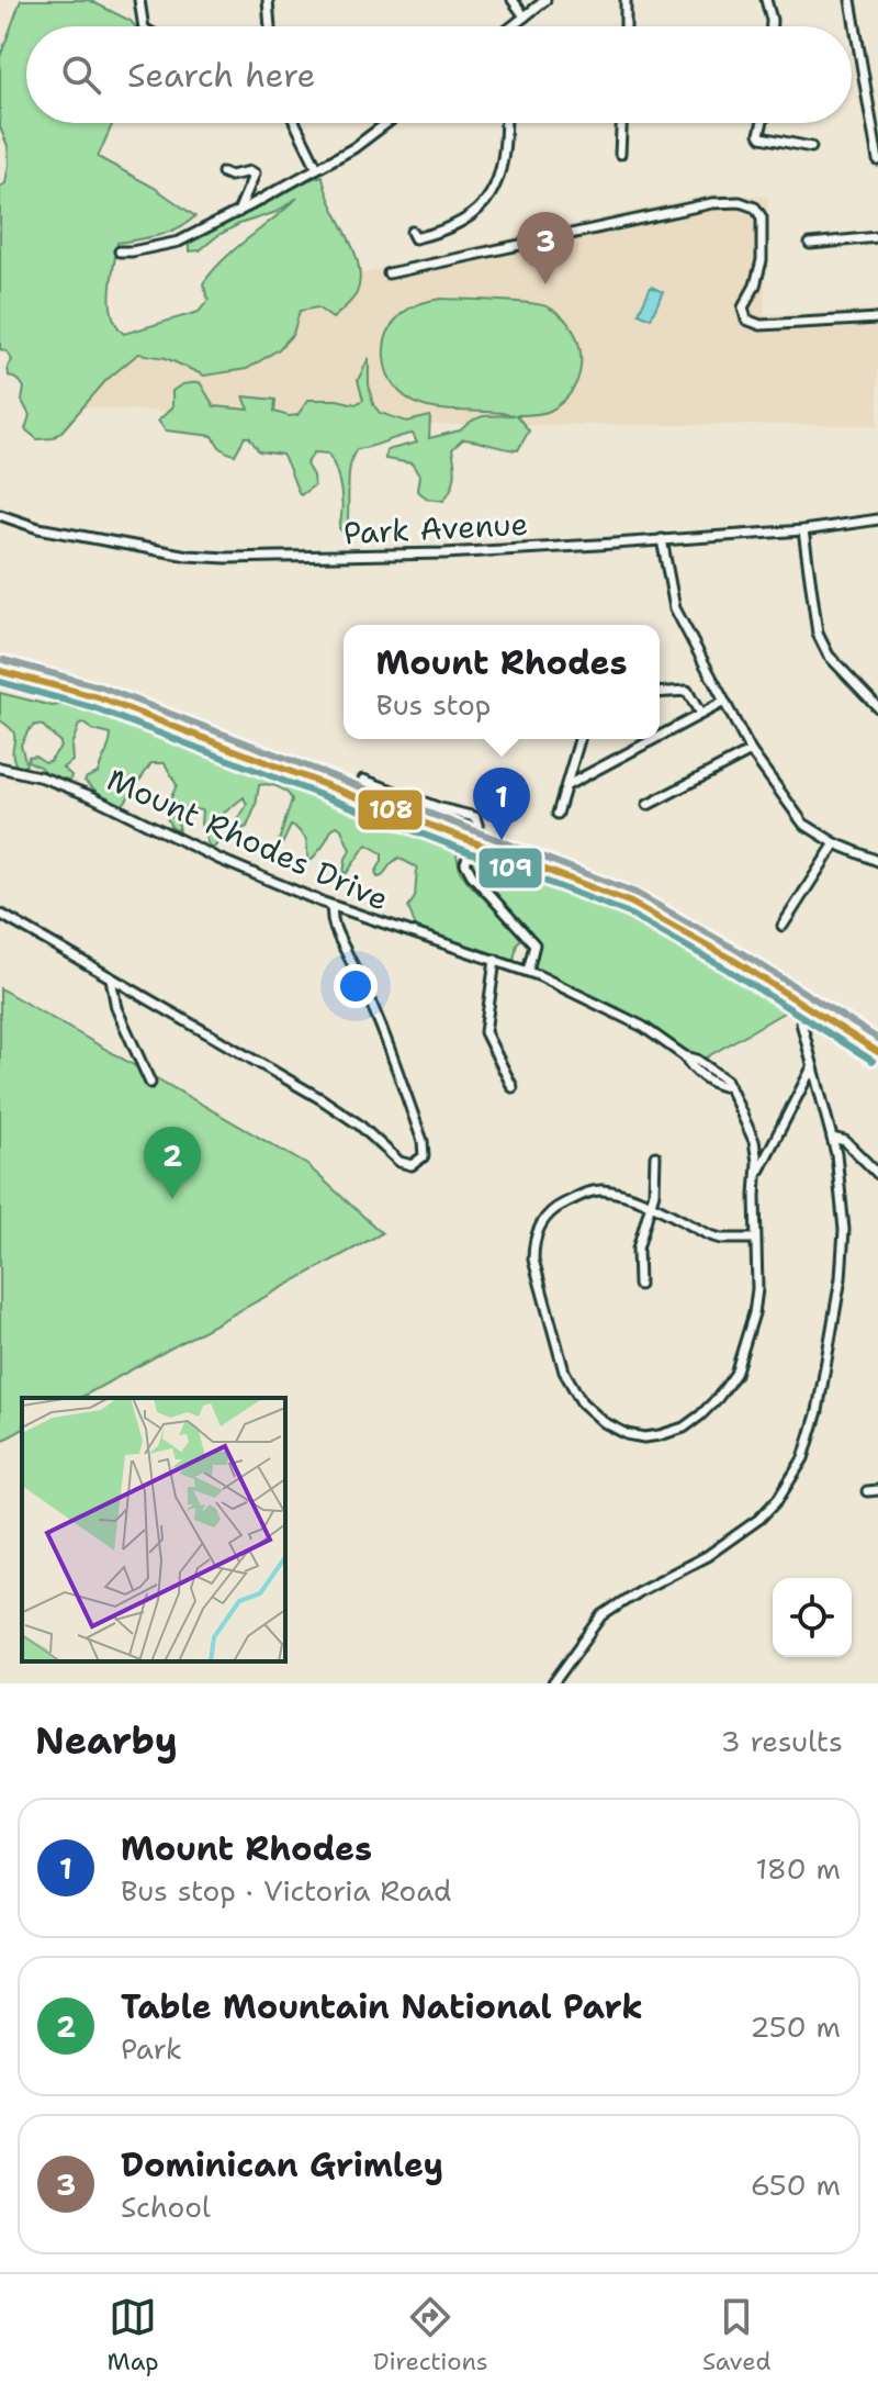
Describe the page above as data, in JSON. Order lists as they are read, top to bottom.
{
  "streets": {
    "street": ["Park Avenue", "Mount Rhodes Drive"]
  },
  "lines": ["transit line 108", "transit line 109"],
  "page": {
    "search": "Search here",
    "pins": ["3", "1", "2"],
    "popup": ["Mount Rhodes", "Bus stop"],
    "heading": ["Nearby", "3 results"],
    "list": [
      {
        "mark": "1",
        "name": "Mount Rhodes",
        "note": "Bus stop · Victoria Road",
        "value": "180 m"
      },
      {
        "mark": "2",
        "name": "Table Mountain National Park",
        "note": "Park",
        "value": "250 m"
      },
      {
        "mark": "3",
        "name": "Dominican Grimley",
        "note": "School",
        "value": "650 m"
      }
    ],
    "nav": ["Map", "Directions", "Saved"]
  }
}
